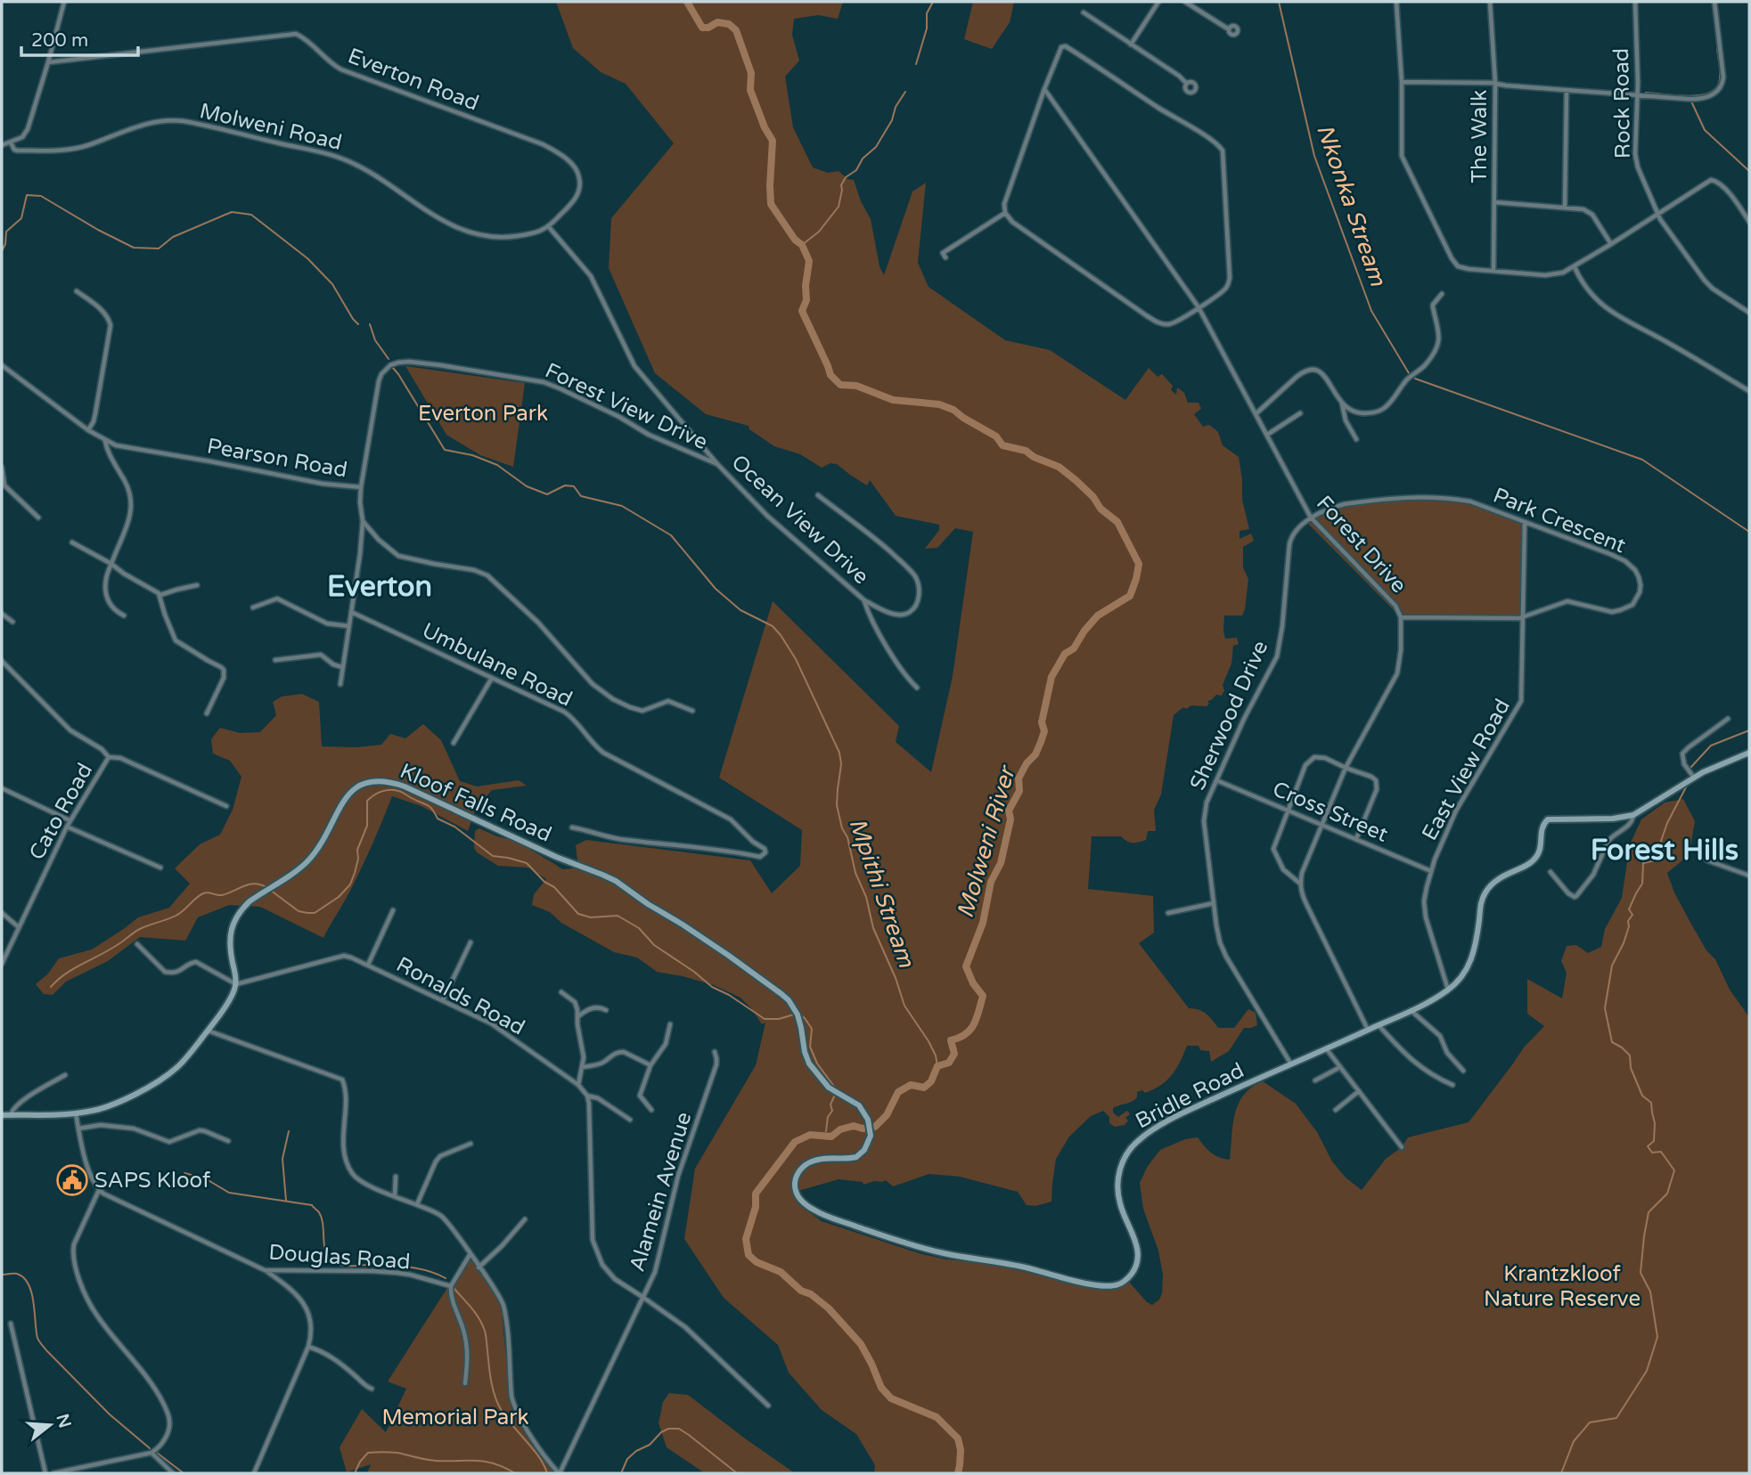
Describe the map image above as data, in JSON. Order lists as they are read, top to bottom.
{
  "streets": {
    "main road": ["Kloof Falls Road", "Bridle Road"],
    "street": [
      "Everton Road",
      "Rock Road",
      "Molweni Road",
      "The Walk",
      "Forest View Drive",
      "Pearson Road",
      "Ocean View Drive",
      "Park Crescent",
      "Forest Drive",
      "Umbulane Road",
      "Sherwood Drive",
      "East View Road",
      "Cato Road",
      "Cross Street",
      "Ronalds Road",
      "Alamein Avenue",
      "Douglas Road"
    ]
  },
  "crossings": [
    ["Everton Road", "Molweni Road"],
    ["Everton Road", "Ocean View Drive"],
    ["Molweni Road", "Ocean View Drive"],
    ["Forest View Drive", "Pearson Road"],
    ["Forest View Drive", "Ocean View Drive"],
    ["Pearson Road", "Umbulane Road"],
    ["Park Crescent", "Forest Drive"],
    ["Park Crescent", "Sherwood Drive"],
    ["Park Crescent", "East View Road"],
    ["Forest Drive", "Sherwood Drive"],
    ["Forest Drive", "Cross Street"],
    ["Sherwood Drive", "Cross Street"],
    ["Sherwood Drive", "Bridle Road"],
    ["East View Road", "Cross Street"],
    ["East View Road", "Bridle Road"],
    ["Kloof Falls Road", "Ronalds Road"],
    ["Kloof Falls Road", "Bridle Road"]
  ],
  "districts": ["Everton", "Forest Hills"],
  "water": ["Nkonka Stream", "Molweni River", "Mpithi Stream"],
  "parks": ["Everton Park", "Krantzkloof Nature Reserve", "Memorial Park"],
  "places": {
    "public building": ["SAPS Kloof"]
  },
  "scale_bar": "200 m",
  "north": "right"
}
